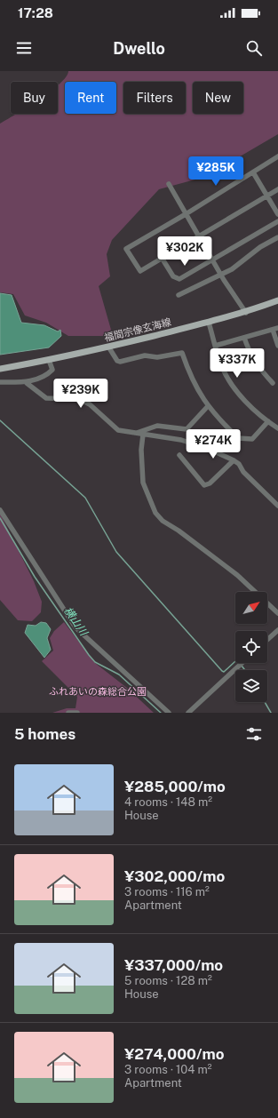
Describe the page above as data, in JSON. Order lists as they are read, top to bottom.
{
  "streets": {
    "main road": ["福間宗像玄海線"]
  },
  "water": ["横山川"],
  "parks": ["ふれあいの森総合公園"],
  "north": "top right",
  "page": {
    "status": "17:28",
    "header": "Dwello",
    "chip": [
      "Buy",
      "Rent",
      "Filters",
      "New"
    ],
    "price": [
      "¥285K",
      "¥302K",
      "¥337K",
      "¥239K",
      "¥274K"
    ],
    "heading": "5 homes",
    "list": [
      {
        "name": "¥285,000/mo",
        "note": "4 rooms · 148 m² · House"
      },
      {
        "name": "¥302,000/mo",
        "note": "3 rooms · 116 m² · Apartment"
      },
      {
        "name": "¥337,000/mo",
        "note": "5 rooms · 128 m² · House"
      },
      {
        "name": "¥274,000/mo",
        "note": "3 rooms · 104 m² · Apartment"
      }
    ]
  }
}
